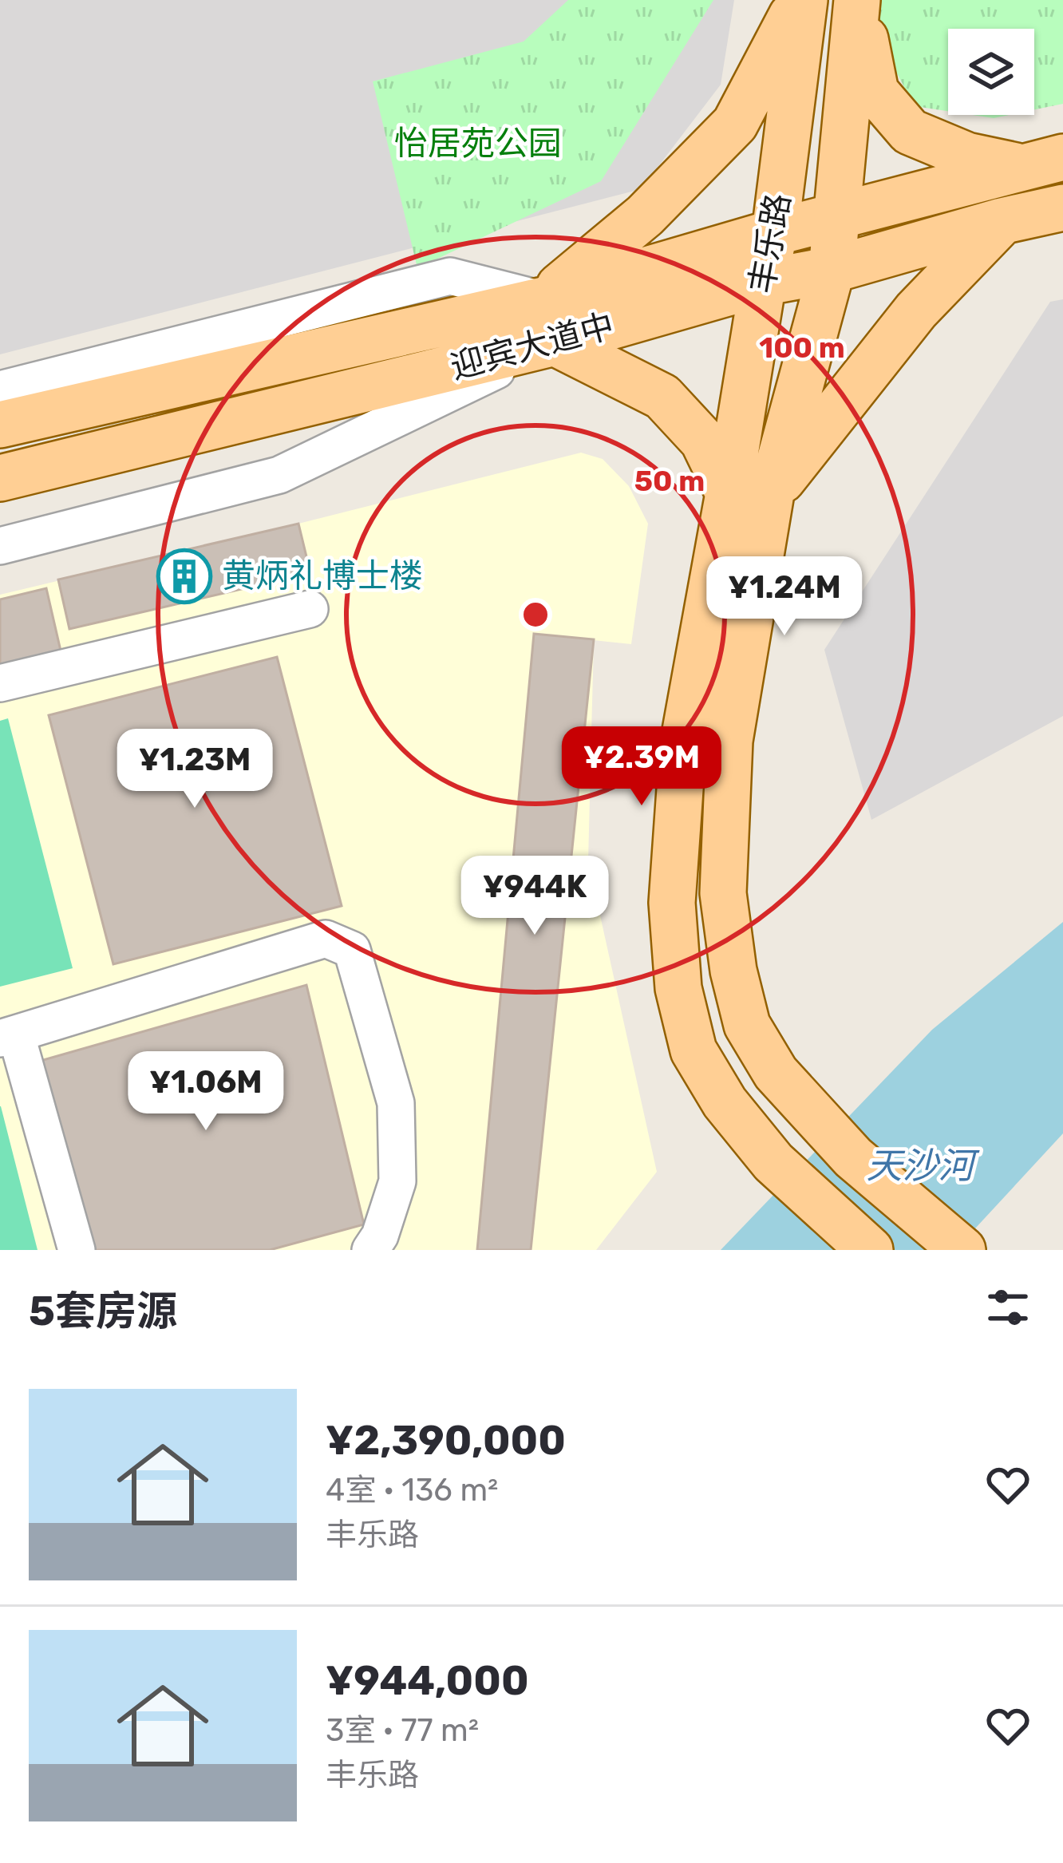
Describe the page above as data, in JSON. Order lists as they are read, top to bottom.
{
  "streets": {
    "main road": ["丰乐路", "迎宾大道中"]
  },
  "crossings": [
    ["丰乐路", "迎宾大道中"]
  ],
  "water": ["天沙河"],
  "parks": ["怡居苑公园"],
  "places": {
    "building": ["黄炳礼博士楼"]
  },
  "page": {
    "price": [
      "¥1.24M",
      "¥2.39M",
      "¥1.23M",
      "¥944K",
      "¥1.06M"
    ],
    "heading": "5套房源",
    "list": [
      {
        "name": "¥2,390,000",
        "note": "4室 · 136 m² · 丰乐路"
      },
      {
        "name": "¥944,000",
        "note": "3室 · 77 m² · 丰乐路"
      }
    ]
  },
  "rings": ["100 m", "50 m"]
}
